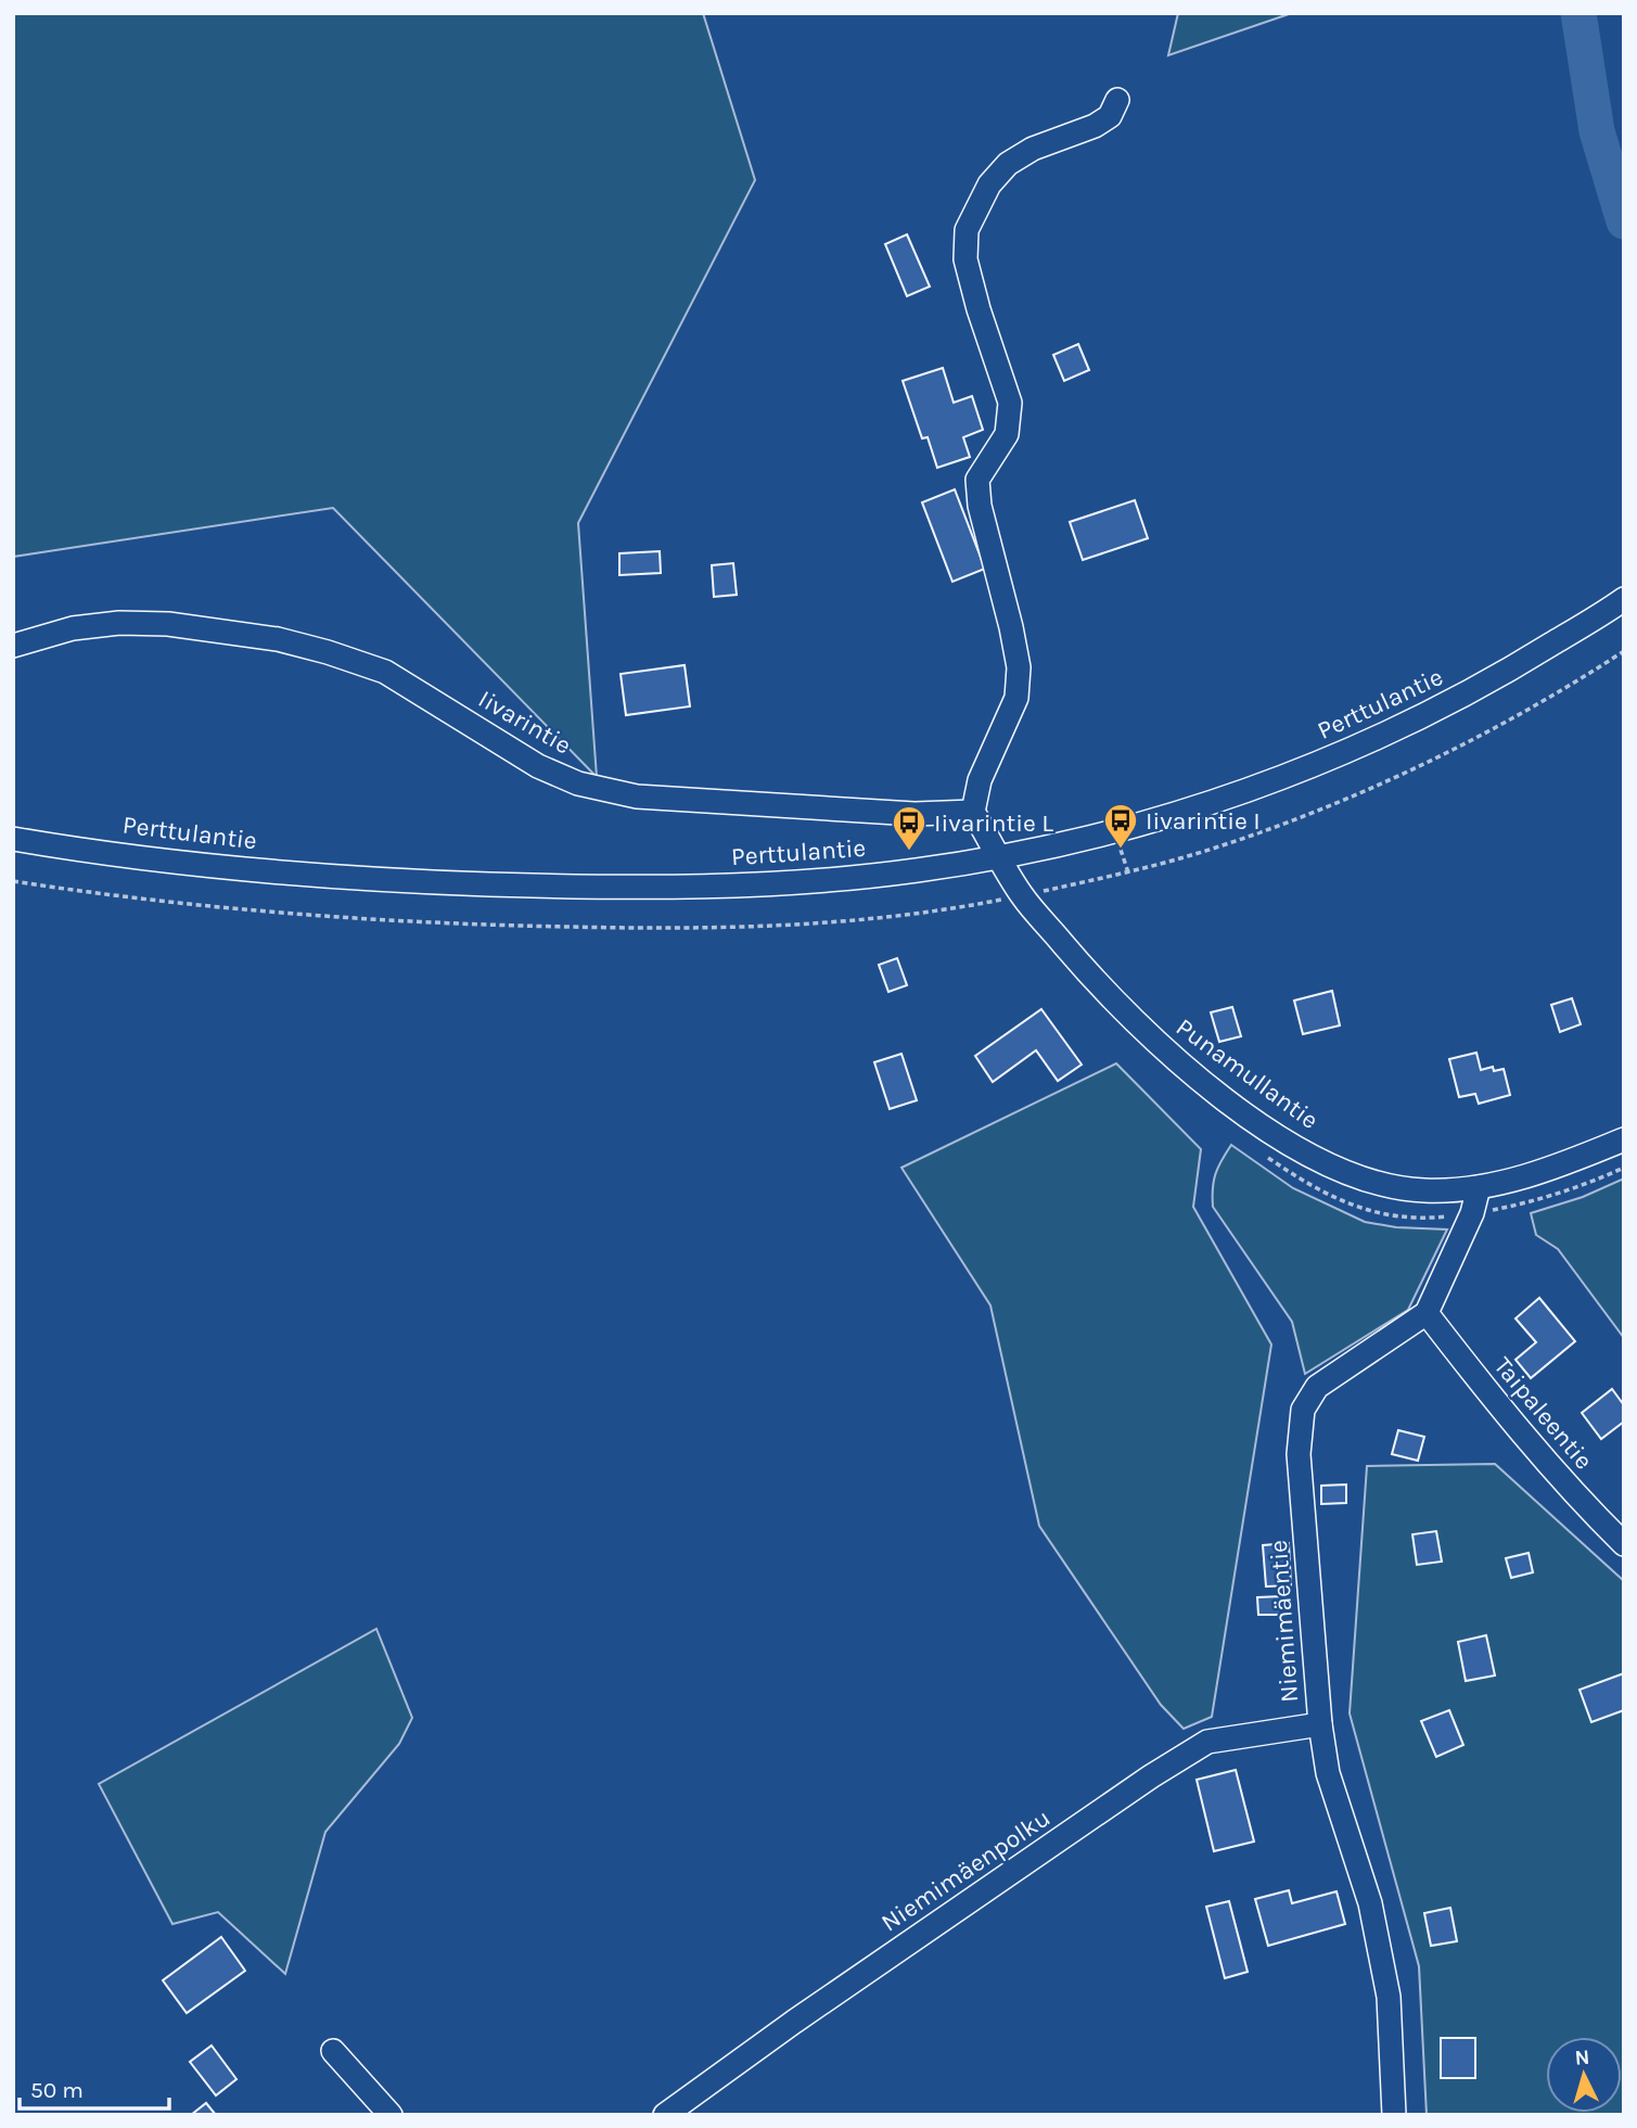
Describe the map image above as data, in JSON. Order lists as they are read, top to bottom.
{
  "streets": {
    "street": [
      "Perttulantie",
      "Iivarintie",
      "Punamullantie",
      "Taipaleentie",
      "Niemimäentie",
      "Niemimäenpolku"
    ]
  },
  "crossings": [
    ["Perttulantie", "Punamullantie"],
    ["Taipaleentie", "Niemimäentie"],
    ["Niemimäentie", "Niemimäenpolku"]
  ],
  "places": {
    "bus stop": ["Iivarintie I", "Iivarintie L"]
  },
  "scale_bar": "50 m",
  "north": "top"
}
